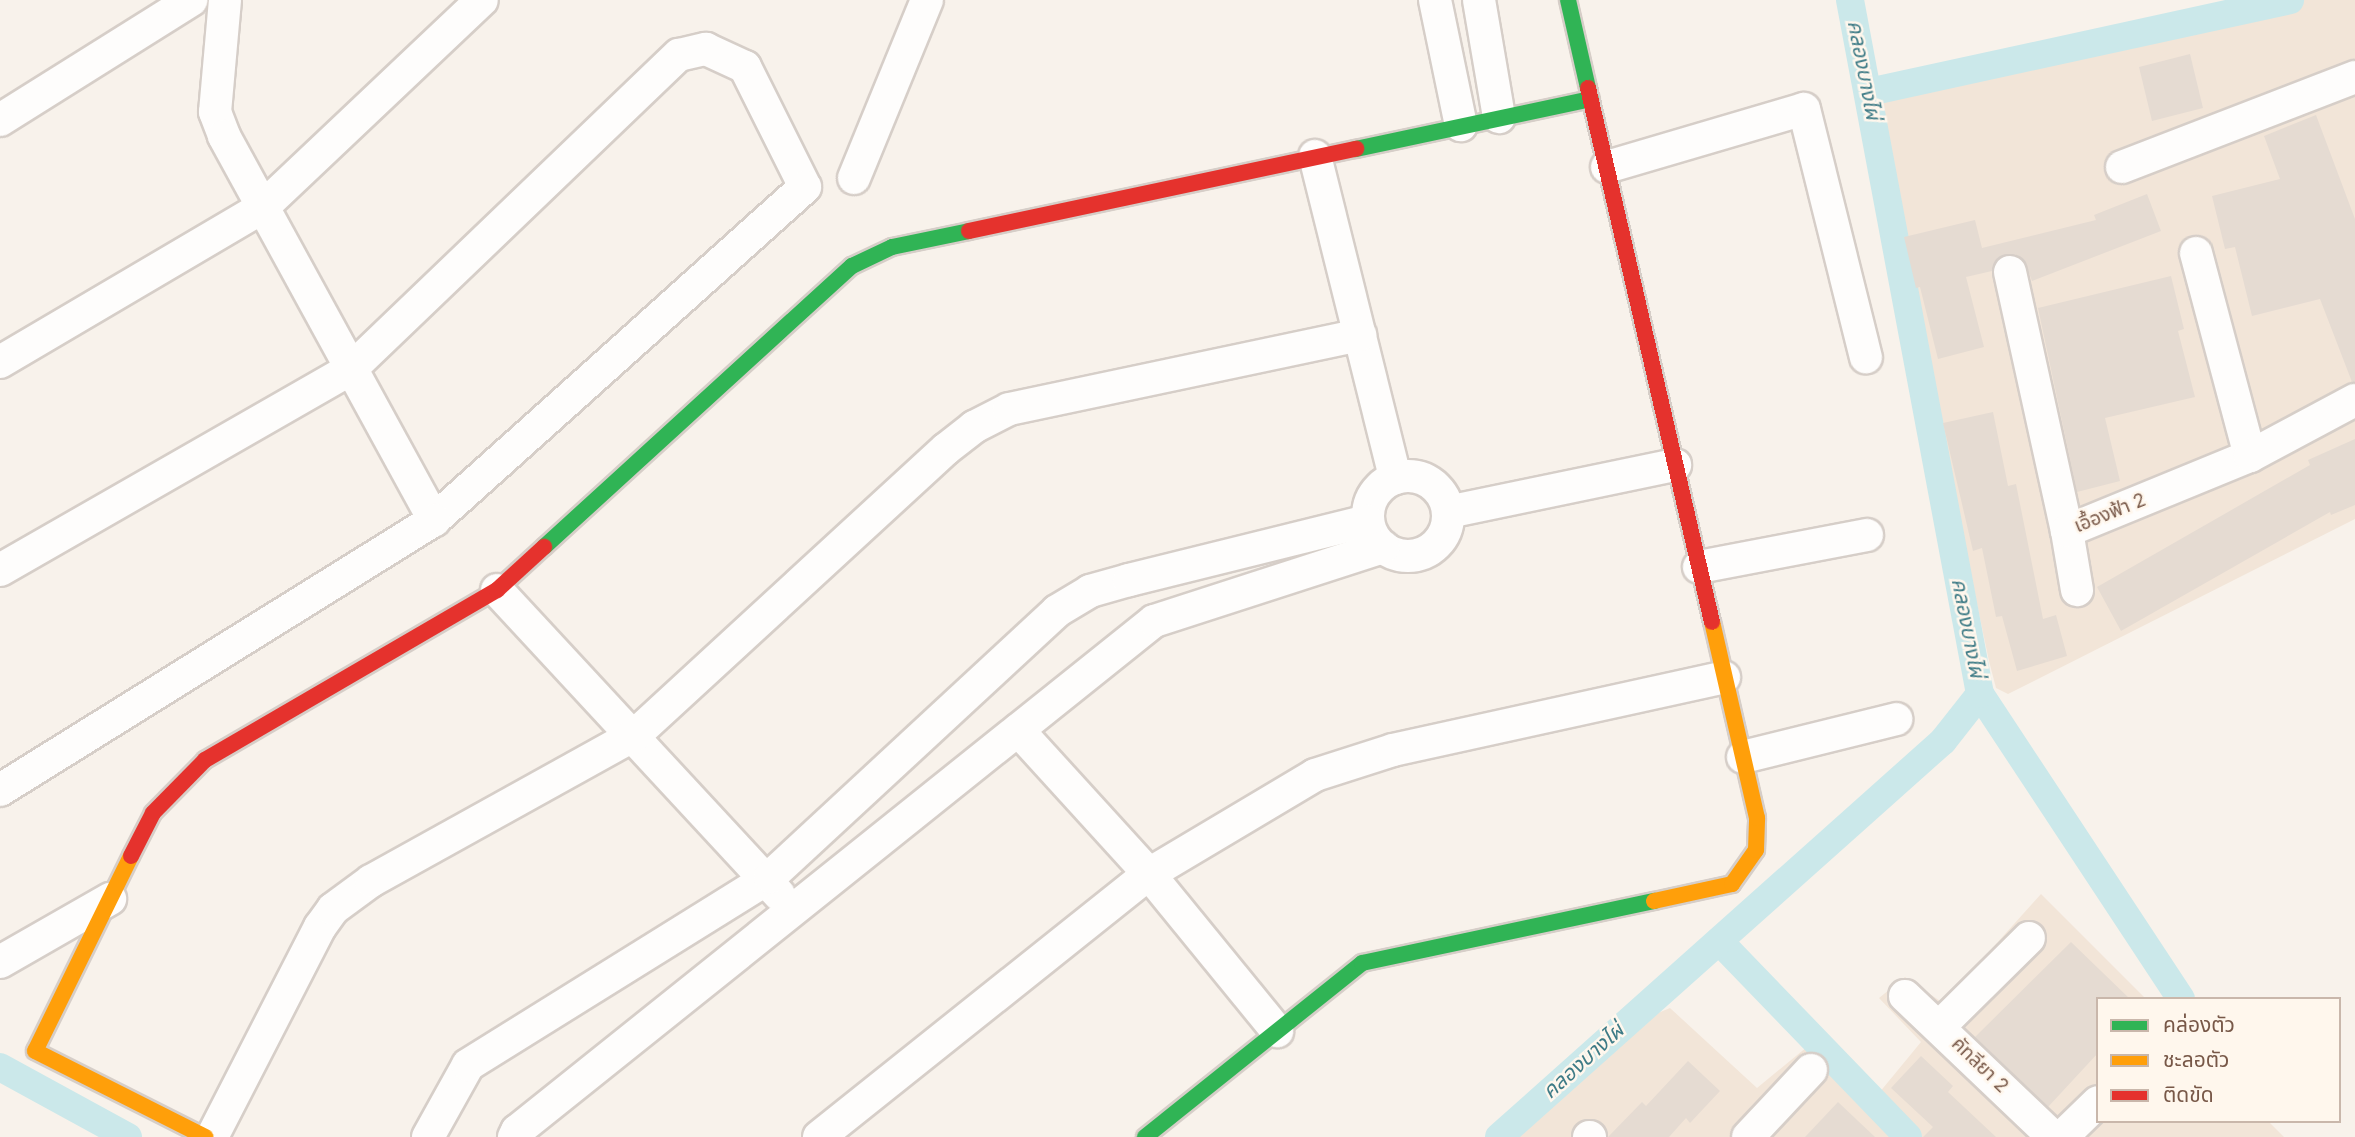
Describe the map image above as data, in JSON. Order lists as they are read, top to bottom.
{
  "streets": {
    "street": ["เอื้องฟ้า 2", "คัทลียา 2"]
  },
  "water": ["คลองบางไผ่"],
  "legend": ["คล่องตัว", "ชะลอตัว", "ติดขัด"]
}
